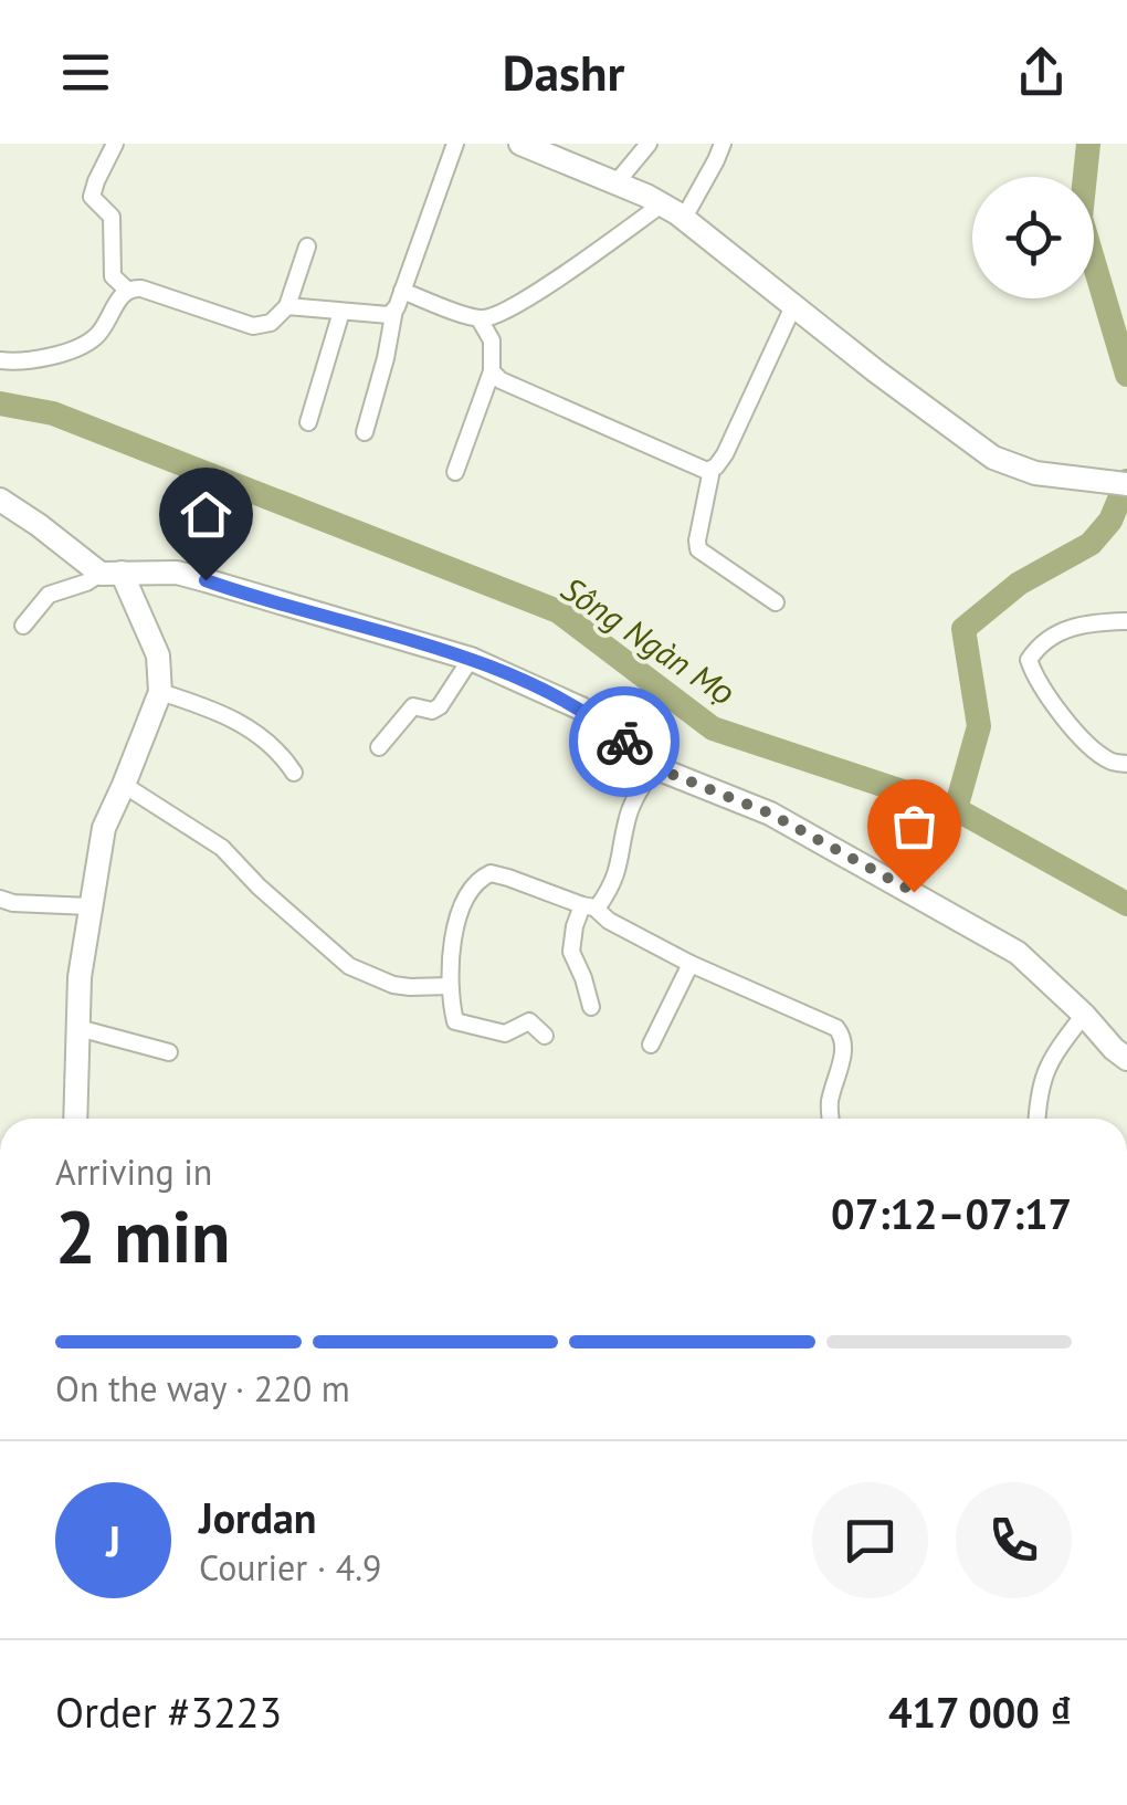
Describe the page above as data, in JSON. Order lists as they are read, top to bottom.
{
  "water": ["Sông Ngàn Mọ"],
  "page": {
    "header": "Dashr",
    "heading": ["2 min", "Arriving in", "07:12–07:17"],
    "panel": [
      "Jordan",
      "Courier · 4.9",
      "Order #3223",
      "417 000 ₫"
    ],
    "bar": "On the way · 220 m",
    "round": "J"
  }
}
